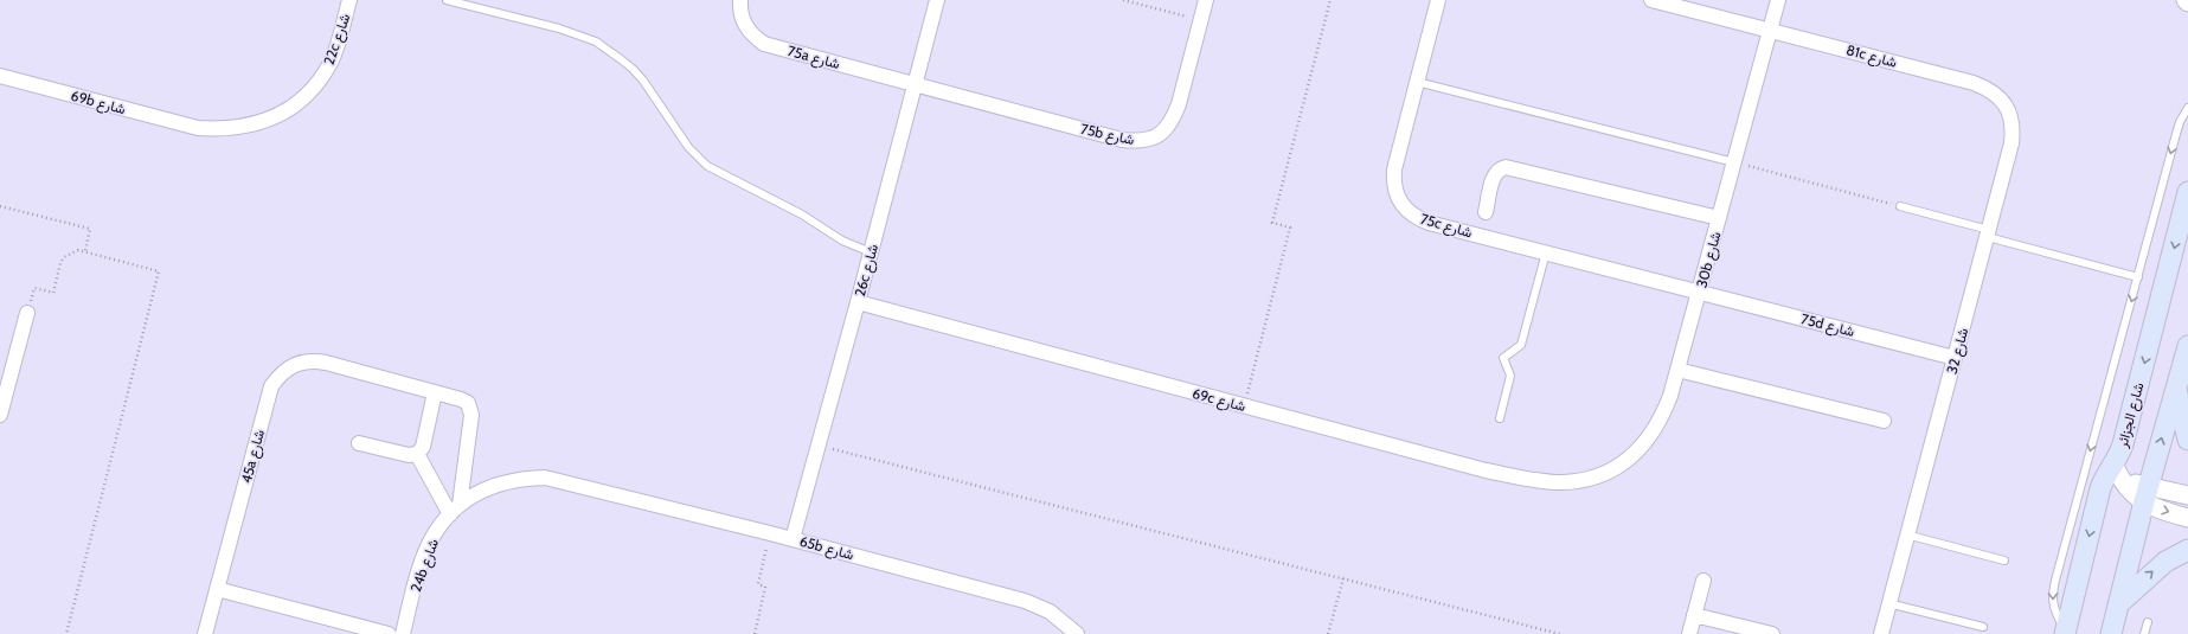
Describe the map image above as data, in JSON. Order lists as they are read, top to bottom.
{
  "streets": {
    "main road": ["شارع الجزائر"],
    "street": [
      "22c شارع",
      "81c شارع",
      "75a شارع",
      "69b شارع",
      "75b شارع",
      "75c شارع",
      "30b شارع",
      "26c شارع",
      "75d شارع",
      "شارع 32",
      "69c شارع",
      "45a شارع",
      "65b شارع",
      "24b شارع"
    ]
  },
  "crossings": [
    ["22c شارع", "69b شارع"],
    ["81c شارع", "30b شارع"],
    ["81c شارع", "شارع 32"],
    ["75a شارع", "75b شارع"],
    ["75a شارع", "26c شارع"],
    ["75b شارع", "26c شارع"],
    ["75c شارع", "30b شارع"],
    ["75c شارع", "75d شارع"],
    ["30b شارع", "75d شارع"],
    ["30b شارع", "69c شارع"],
    ["26c شارع", "69c شارع"],
    ["26c شارع", "65b شارع"],
    ["75d شارع", "شارع 32"],
    ["45a شارع", "24b شارع"],
    ["65b شارع", "24b شارع"]
  ]
}
